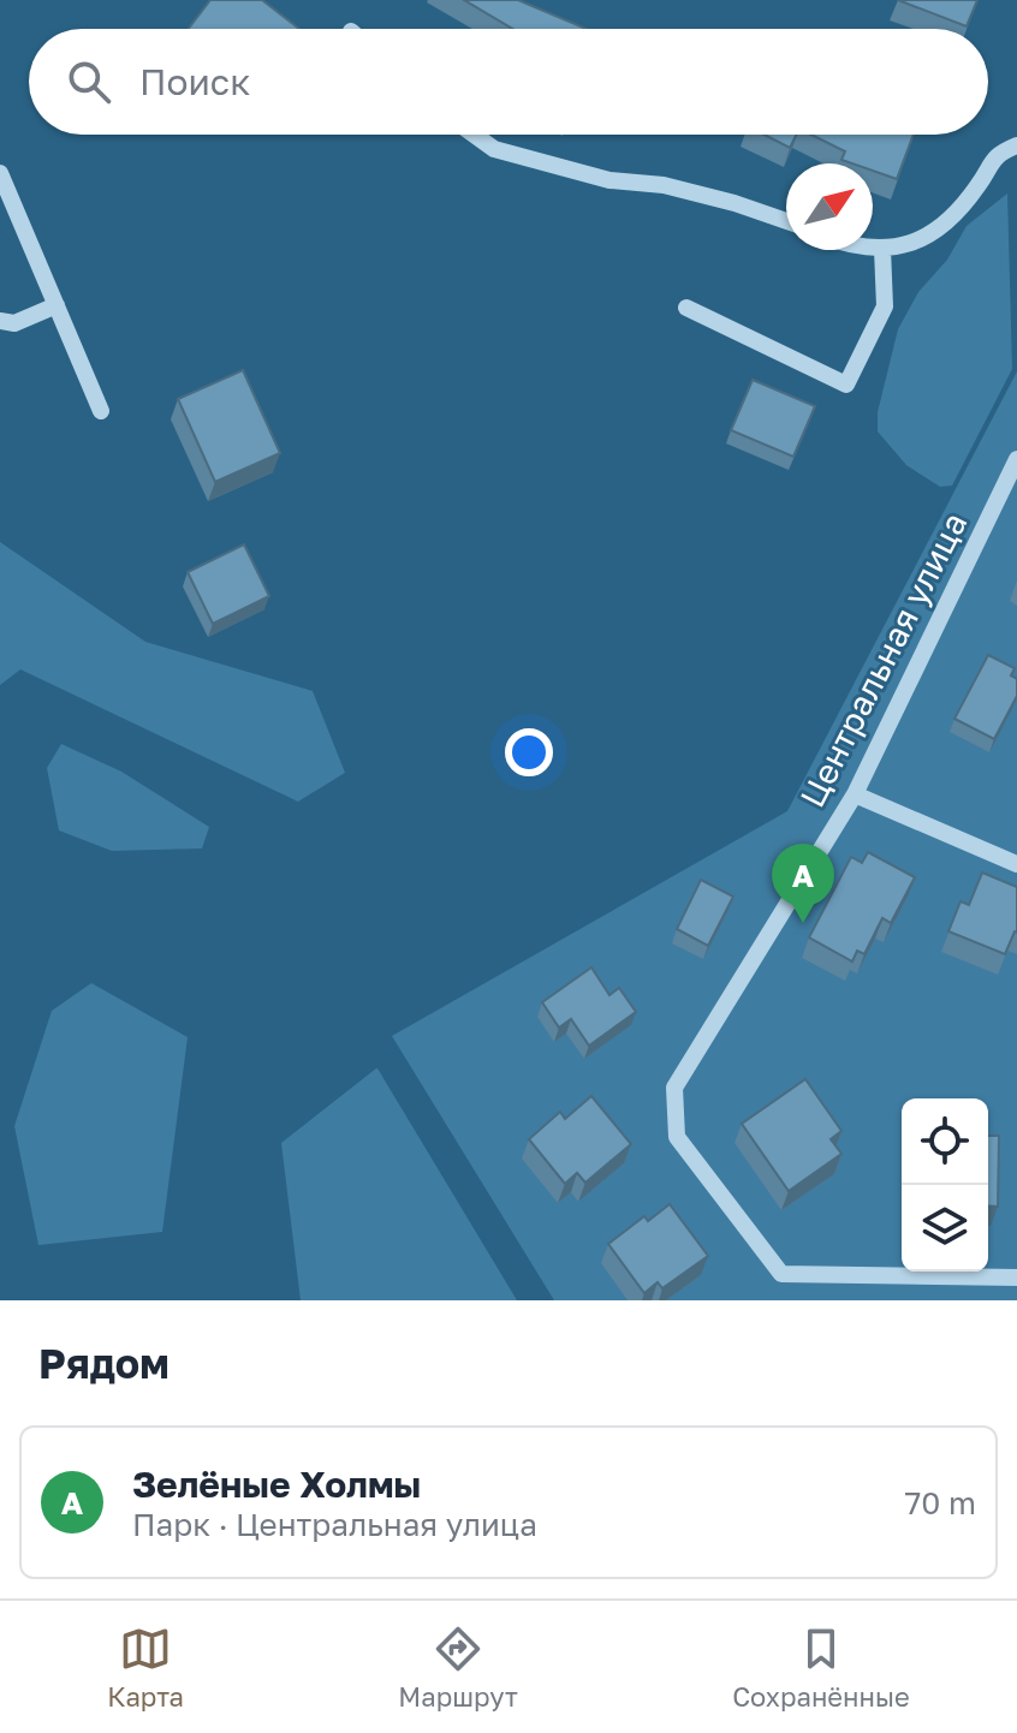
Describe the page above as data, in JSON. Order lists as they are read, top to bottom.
{
  "streets": {
    "street": ["Центральная улица"]
  },
  "north": "top right",
  "page": {
    "search": "Поиск",
    "pins": "A",
    "heading": "Рядом",
    "list": [
      {
        "mark": "A",
        "name": "Зелёные Холмы",
        "note": "Парк · Центральная улица",
        "value": "70 m"
      }
    ],
    "nav": ["Карта", "Маршрут", "Сохранённые"]
  }
}
